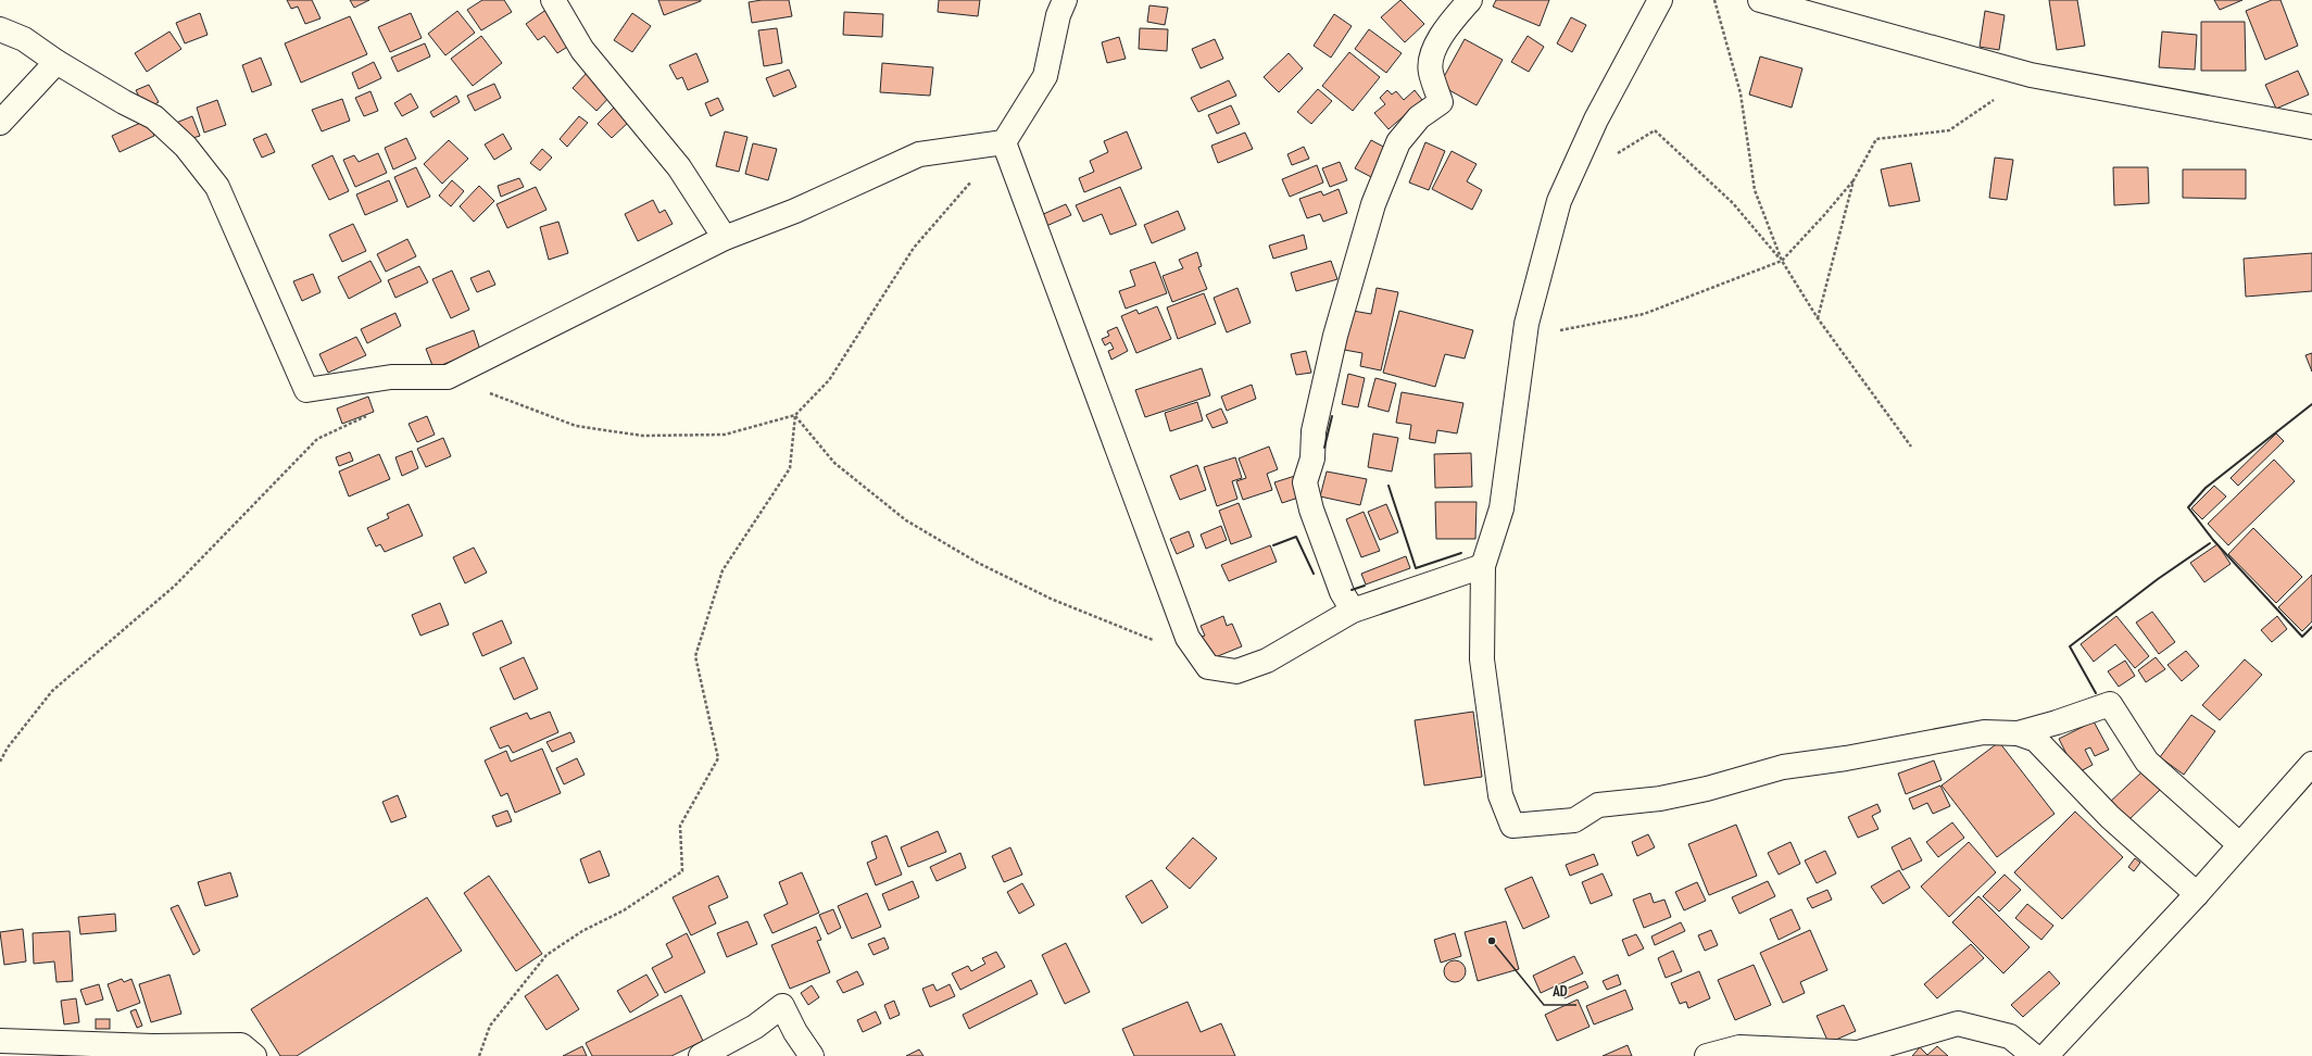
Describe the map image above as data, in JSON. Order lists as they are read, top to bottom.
{
  "places": ["AD"]
}
